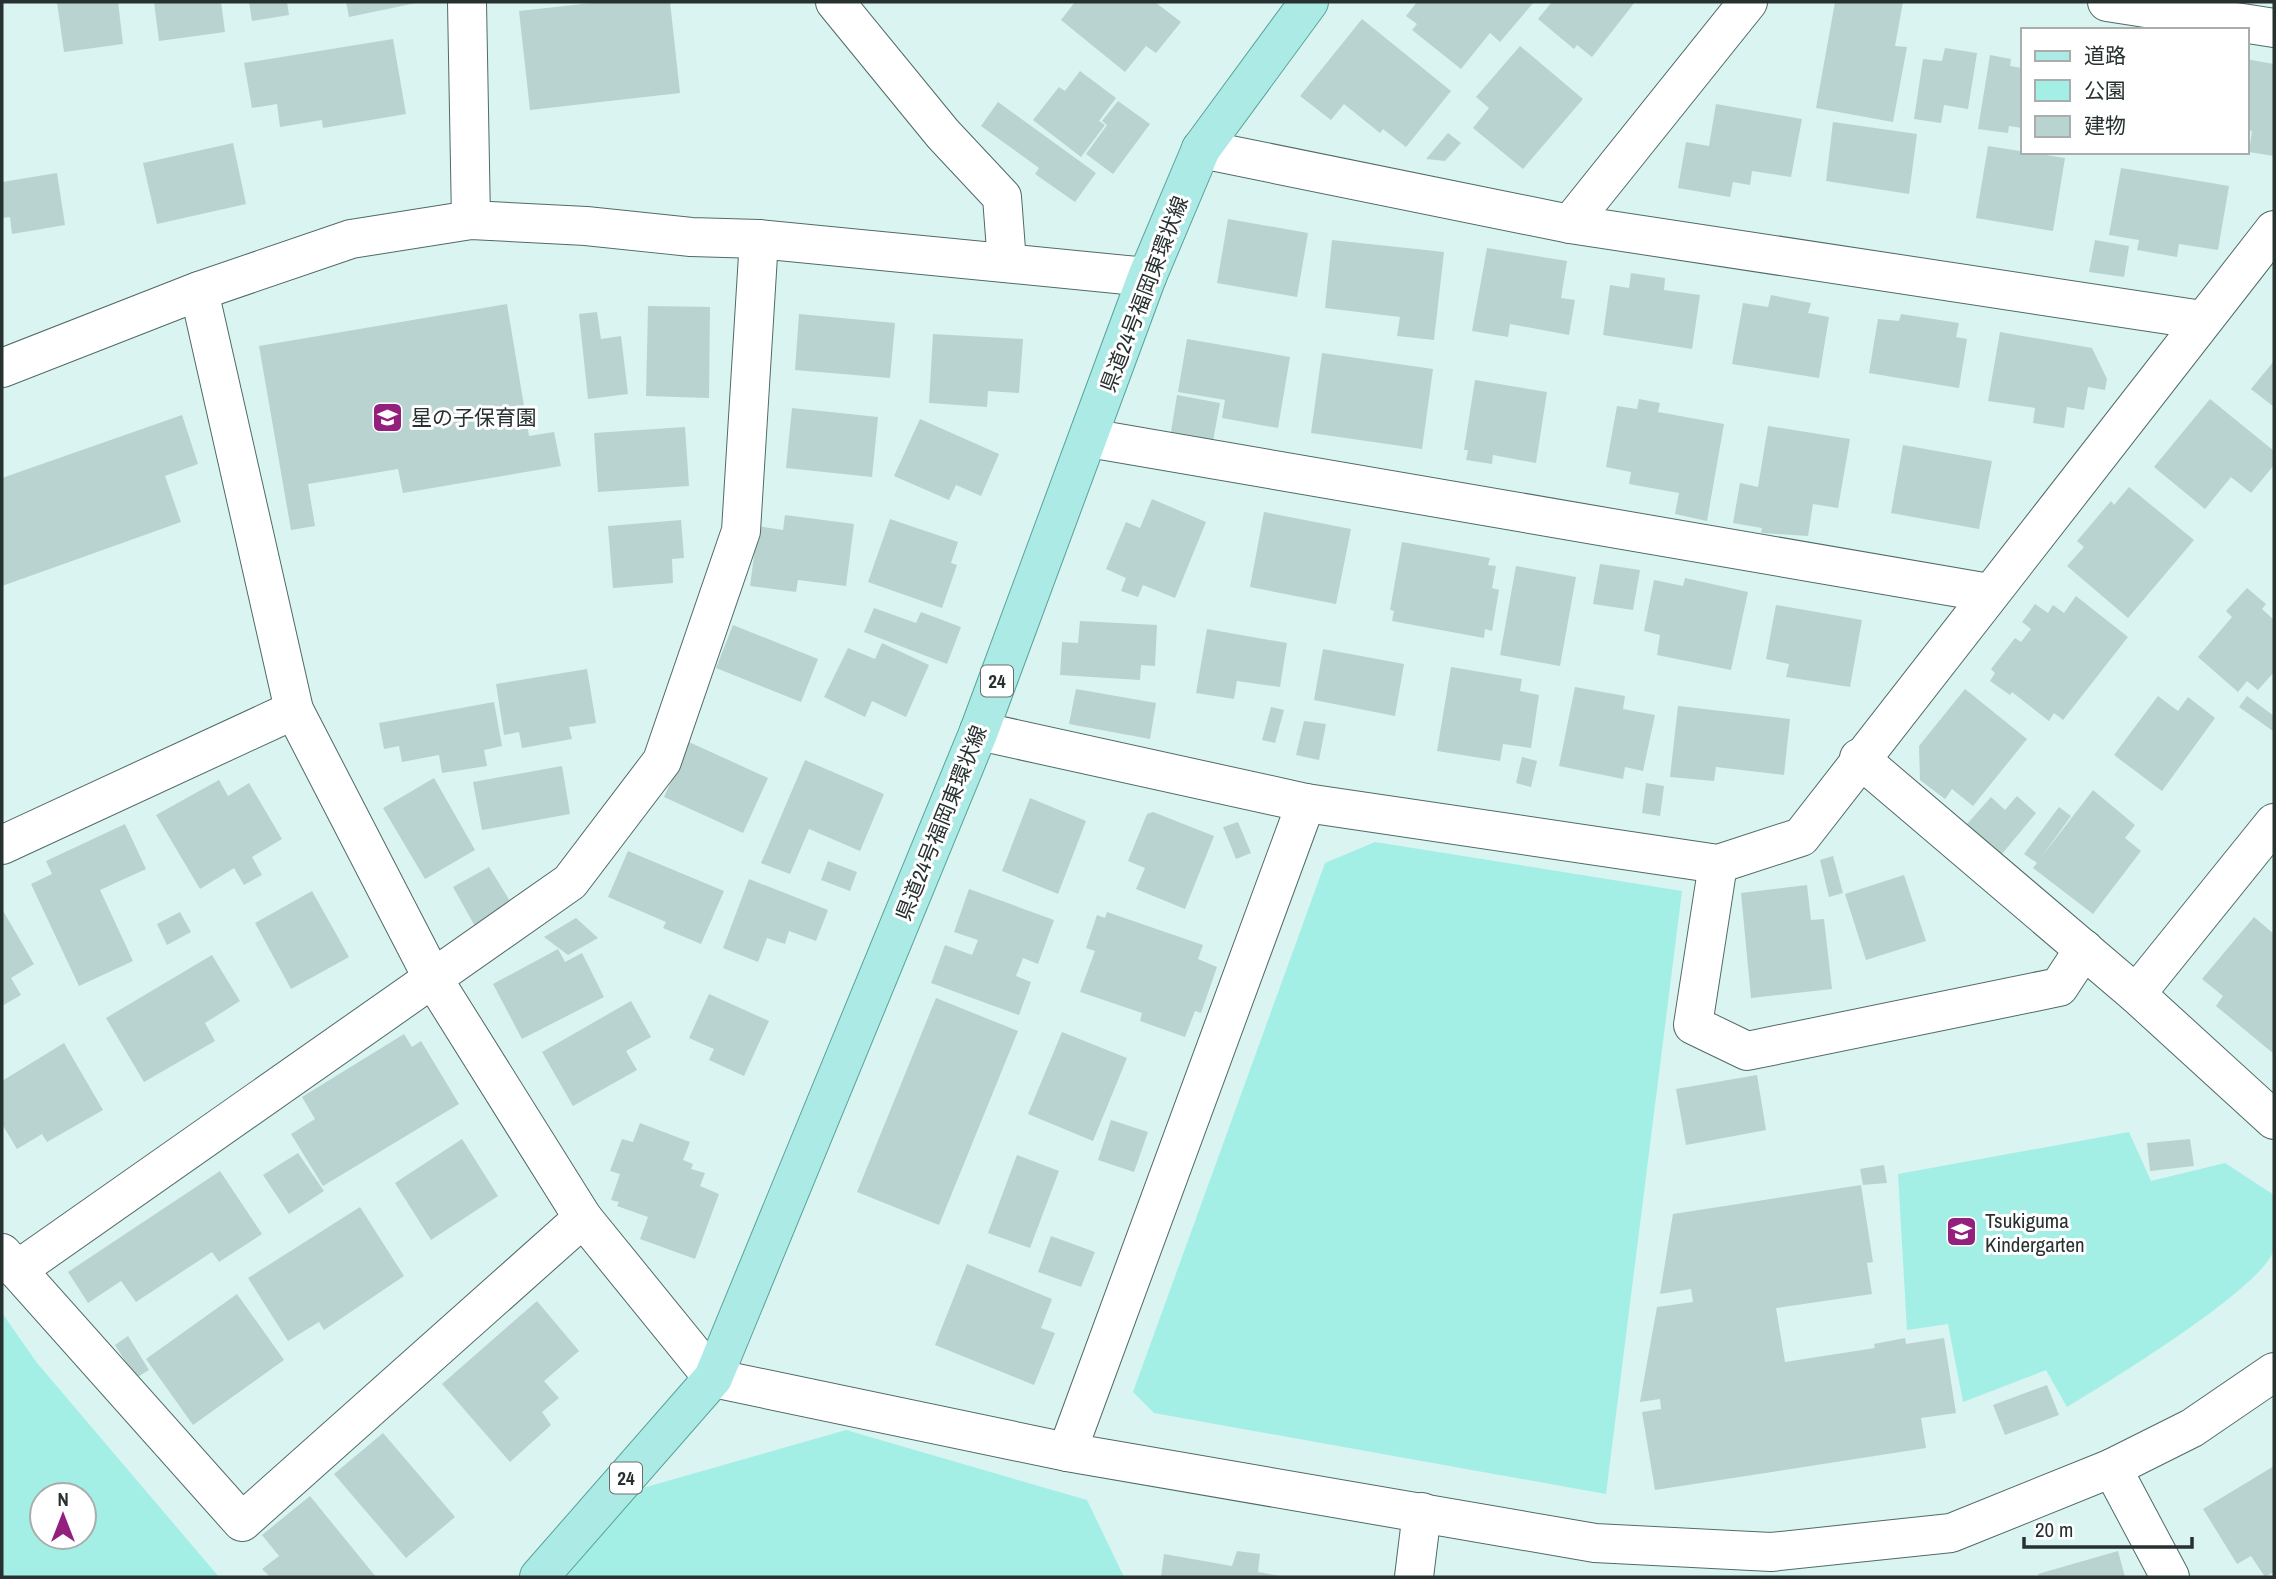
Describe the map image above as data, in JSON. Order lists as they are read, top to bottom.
{
  "streets": {
    "main road": ["県道24号福岡東環状線", "24"]
  },
  "places": {
    "school or university": ["星の子保育園", "Tsukiguma Kindergarten"]
  },
  "legend": ["道路", "公園", "建物"],
  "scale_bar": "20 m",
  "north": "top"
}
